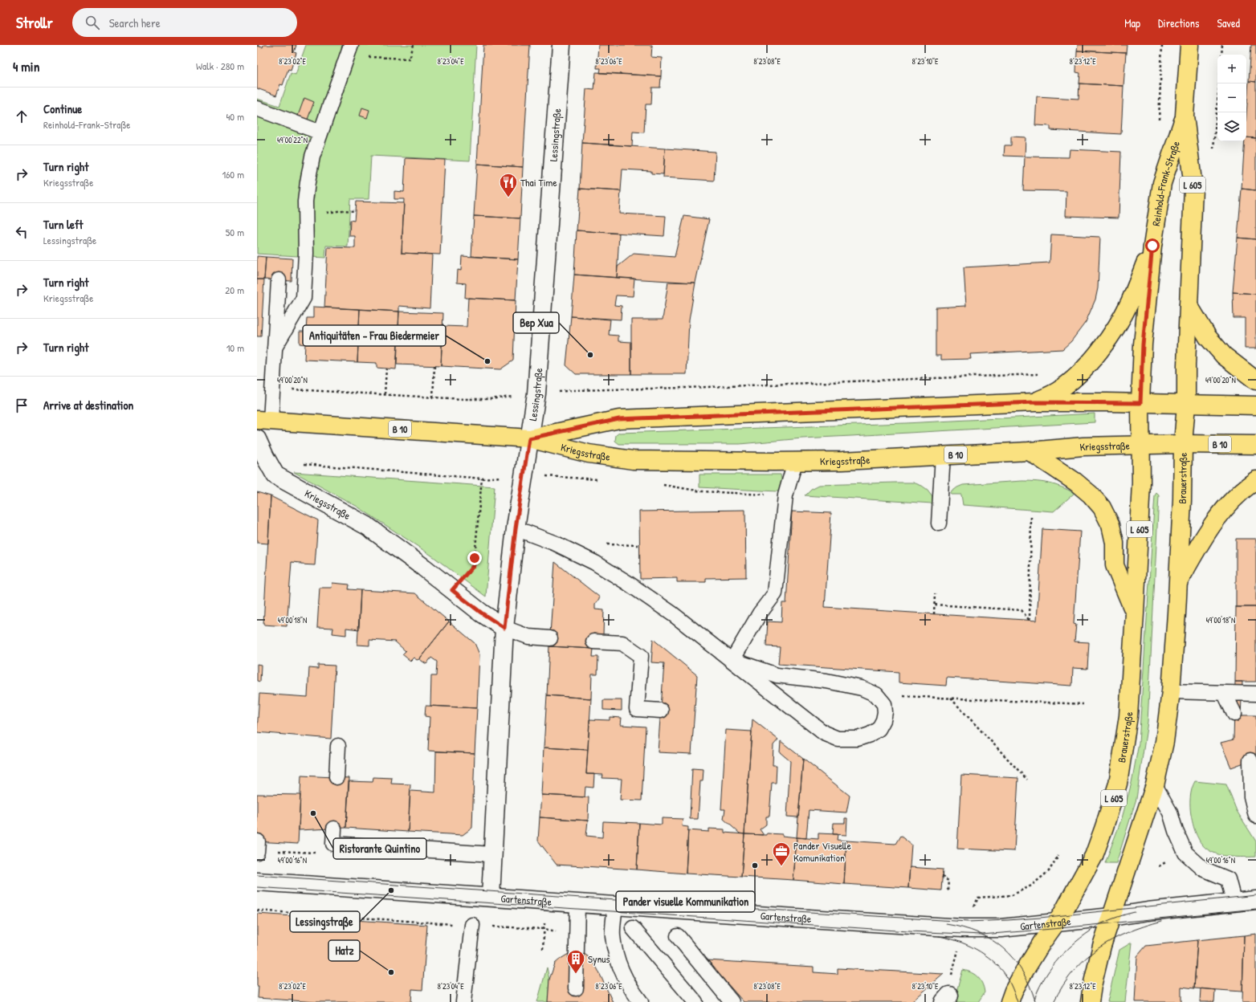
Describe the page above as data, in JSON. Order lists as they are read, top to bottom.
{
  "streets": {
    "main road": [
      "Reinhold-Frank-Straße",
      "L 605",
      "B 10",
      "Kriegsstraße",
      "Brauerstraße"
    ],
    "street": ["Lessingstraße", "Gartenstraße"]
  },
  "crossings": [
    ["Lessingstraße", "B 10"],
    ["Lessingstraße", "Kriegsstraße"],
    ["Lessingstraße", "Gartenstraße"],
    ["Reinhold-Frank-Straße", "Kriegsstraße"],
    ["Reinhold-Frank-Straße", "Brauerstraße"],
    ["B 10", "Kriegsstraße"],
    ["Kriegsstraße", "Brauerstraße"],
    ["Brauerstraße", "Gartenstraße"]
  ],
  "places": {
    "restaurant": ["Thai Time"],
    "other": [
      "Bep Xua",
      "Antiquitäten - Frau Biedermeier",
      "Ristorante Quintino",
      "Pander visuelle Kommunikation",
      "Lessingstraße",
      "Hatz"
    ],
    "office": ["Pander Visuelle Komunikation"],
    "building": ["Synus"]
  },
  "page": {
    "header": "Strollr",
    "search": "Search here",
    "nav": ["Map", "Directions", "Saved"],
    "heading": ["4 min", "Walk · 280 m"],
    "map_buttons": ["+", "−"],
    "list": [
      ["Continue", "Reinhold-Frank-Straße", "40 m"],
      ["Turn right", "Kriegsstraße", "160 m"],
      ["Turn left", "Lessingstraße", "50 m"],
      ["Turn right", "Kriegsstraße", "20 m"],
      ["Turn right", "10 m"],
      "Arrive at destination"
    ]
  },
  "coordinates": [
    "8°23'02\"E",
    "8°23'04\"E",
    "8°23'06\"E",
    "8°23'08\"E",
    "8°23'10\"E",
    "8°23'12\"E",
    "49°00'22\"N",
    "49°00'20\"N",
    "49°00'18\"N",
    "49°00'16\"N"
  ]
}
